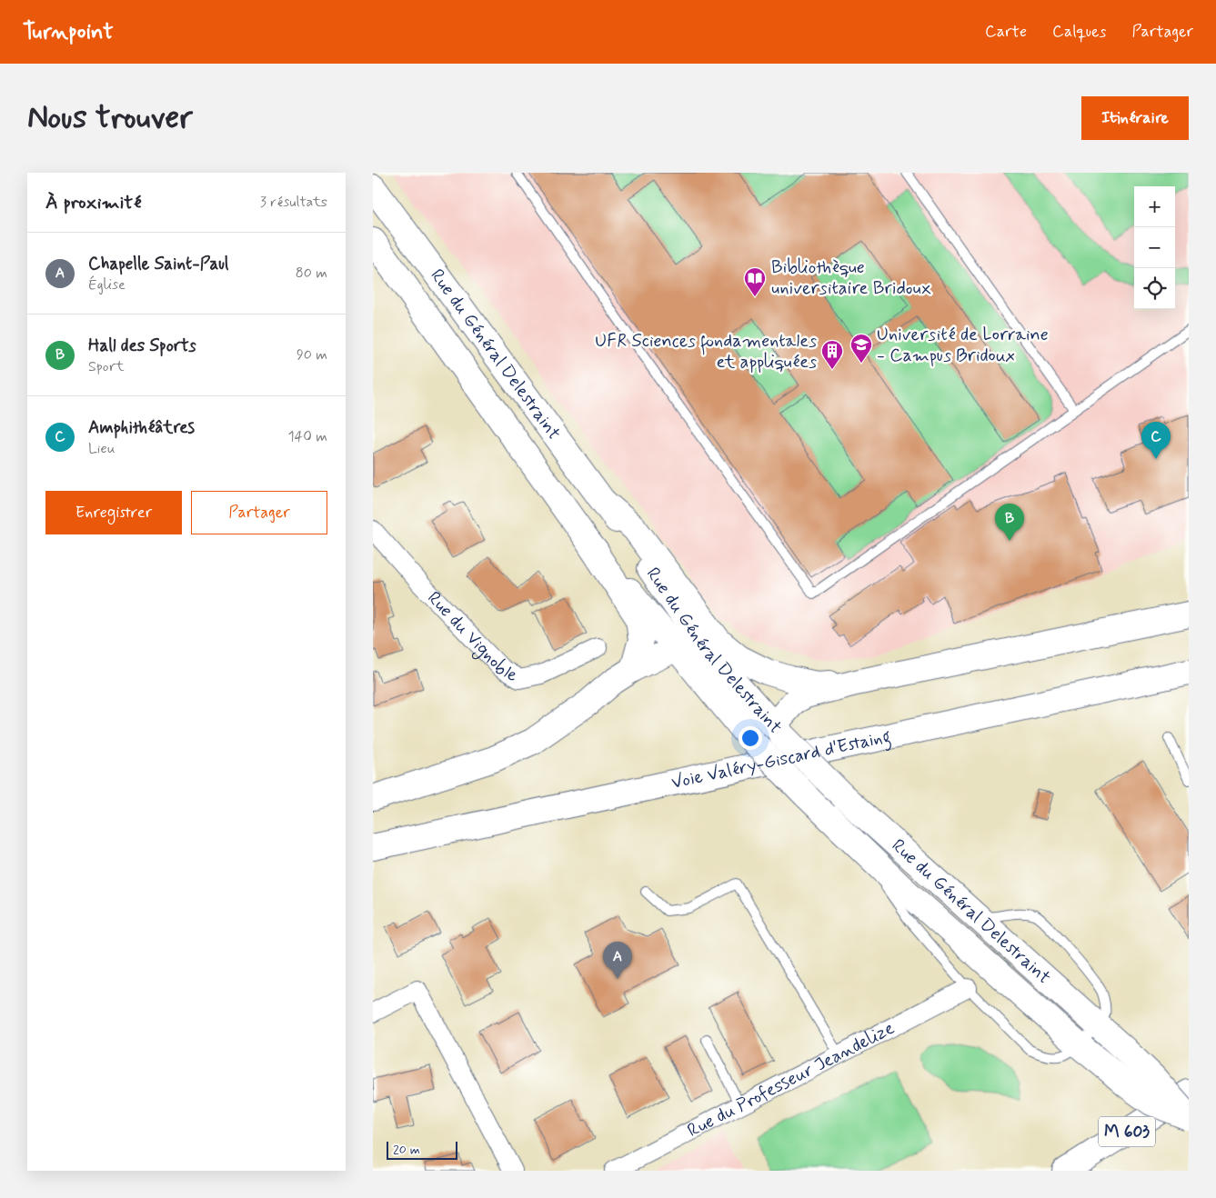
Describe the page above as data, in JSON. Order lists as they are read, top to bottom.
{
  "streets": {
    "main road": ["Rue du Général Delestraint", "Voie Valéry-Giscard d'Estaing", "M 603"],
    "street": ["Rue du Vignoble", "Rue du Professeur Jeandelize"]
  },
  "places": {
    "library": ["Bibliothèque universitaire Bridoux"],
    "school or university": ["Université de Lorraine - Campus Bridoux"],
    "building": ["UFR Sciences fondamentales et appliquées"]
  },
  "scale_bar": "20 m",
  "page": {
    "header": "Turnpoint",
    "nav": ["Carte", "Calques", "Partager"],
    "buttons": [
      "Itinéraire",
      ["Enregistrer", "Partager"]
    ],
    "title": "Nous trouver",
    "heading": ["À proximité", "3 résultats"],
    "map_buttons": ["+", "−"],
    "list": [
      {
        "mark": "A",
        "name": "Chapelle Saint-Paul",
        "note": "Église",
        "value": "80 m"
      },
      {
        "mark": "B",
        "name": "Hall des Sports",
        "note": "Sport",
        "value": "90 m"
      },
      {
        "mark": "C",
        "name": "Amphithéâtres",
        "note": "Lieu",
        "value": "140 m"
      }
    ],
    "pins": ["C", "B", "A"],
    "scale": "20 m"
  }
}
